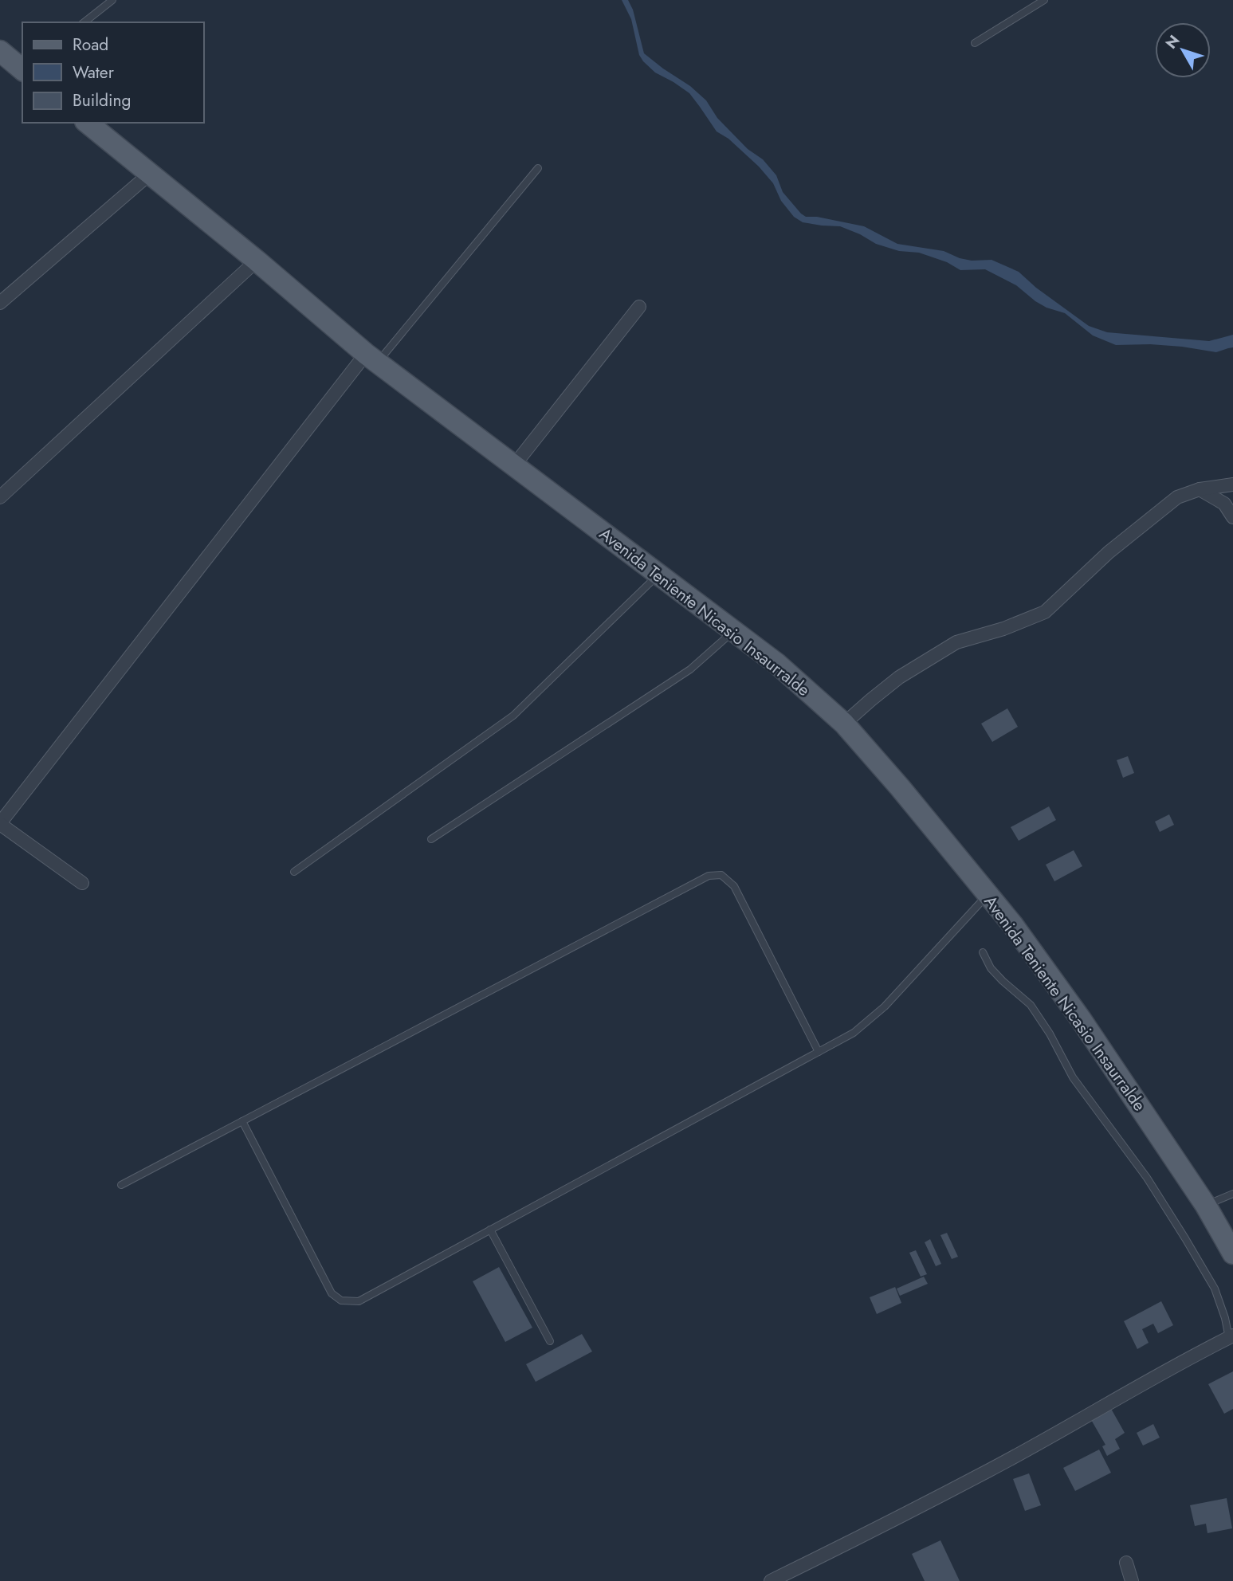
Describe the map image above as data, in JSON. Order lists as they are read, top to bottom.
{
  "streets": {
    "main road": ["Avenida Teniente Nicasio Insaurralde"]
  },
  "legend": ["Road", "Water", "Building"],
  "north": "top left"
}
